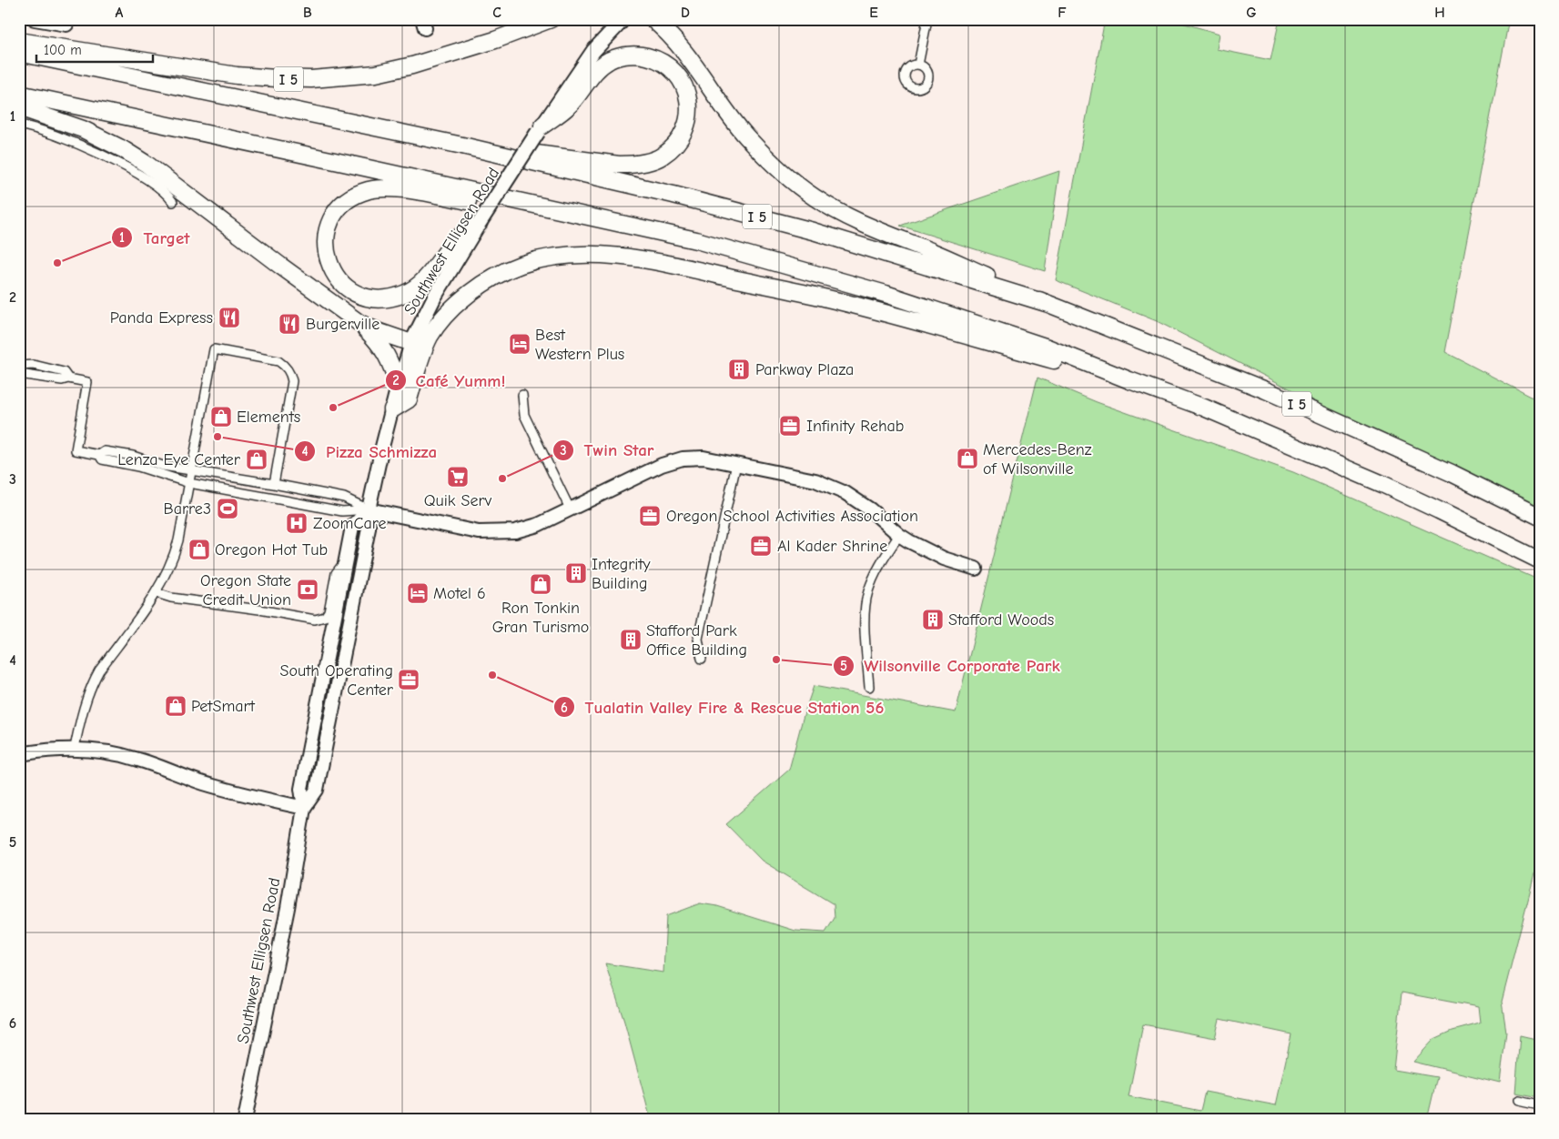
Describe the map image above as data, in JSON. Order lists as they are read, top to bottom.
{
  "streets": {
    "highway": ["I 5"],
    "main road": ["Southwest Elligsen Road"]
  },
  "crossings": [
    ["I 5", "Southwest Elligsen Road"]
  ],
  "places": {
    "other": [
      "Target",
      "Café Yumm!",
      "Pizza Schmizza",
      "Twin Star",
      "Wilsonville Corporate Park",
      "Tualatin Valley Fire & Rescue Station 56"
    ],
    "restaurant": ["Panda Express", "Burgerville"],
    "hotel": ["Best Western Plus", "Motel 6"],
    "building": [
      "Parkway Plaza",
      "Integrity Building",
      "Stafford Woods",
      "Stafford Park Office Building"
    ],
    "shop": [
      "Elements",
      "Mercedes-Benz of Wilsonville",
      "Lenza Eye Center",
      "Oregon Hot Tub",
      "Ron Tonkin Gran Turismo",
      "PetSmart"
    ],
    "office": [
      "Infinity Rehab",
      "Oregon School Activities Association",
      "Al Kader Shrine",
      "South Operating Center"
    ],
    "supermarket": ["Quik Serv"],
    "sports": ["Barre3"],
    "hospital": ["ZoomCare"],
    "bank": ["Oregon State Credit Union"]
  },
  "scale_bar": "100 m",
  "grid": {
    "columns": [
      "A",
      "B",
      "C",
      "D",
      "E",
      "F",
      "G",
      "H"
    ],
    "rows": [
      "1",
      "2",
      "3",
      "4",
      "5",
      "6"
    ]
  }
}
